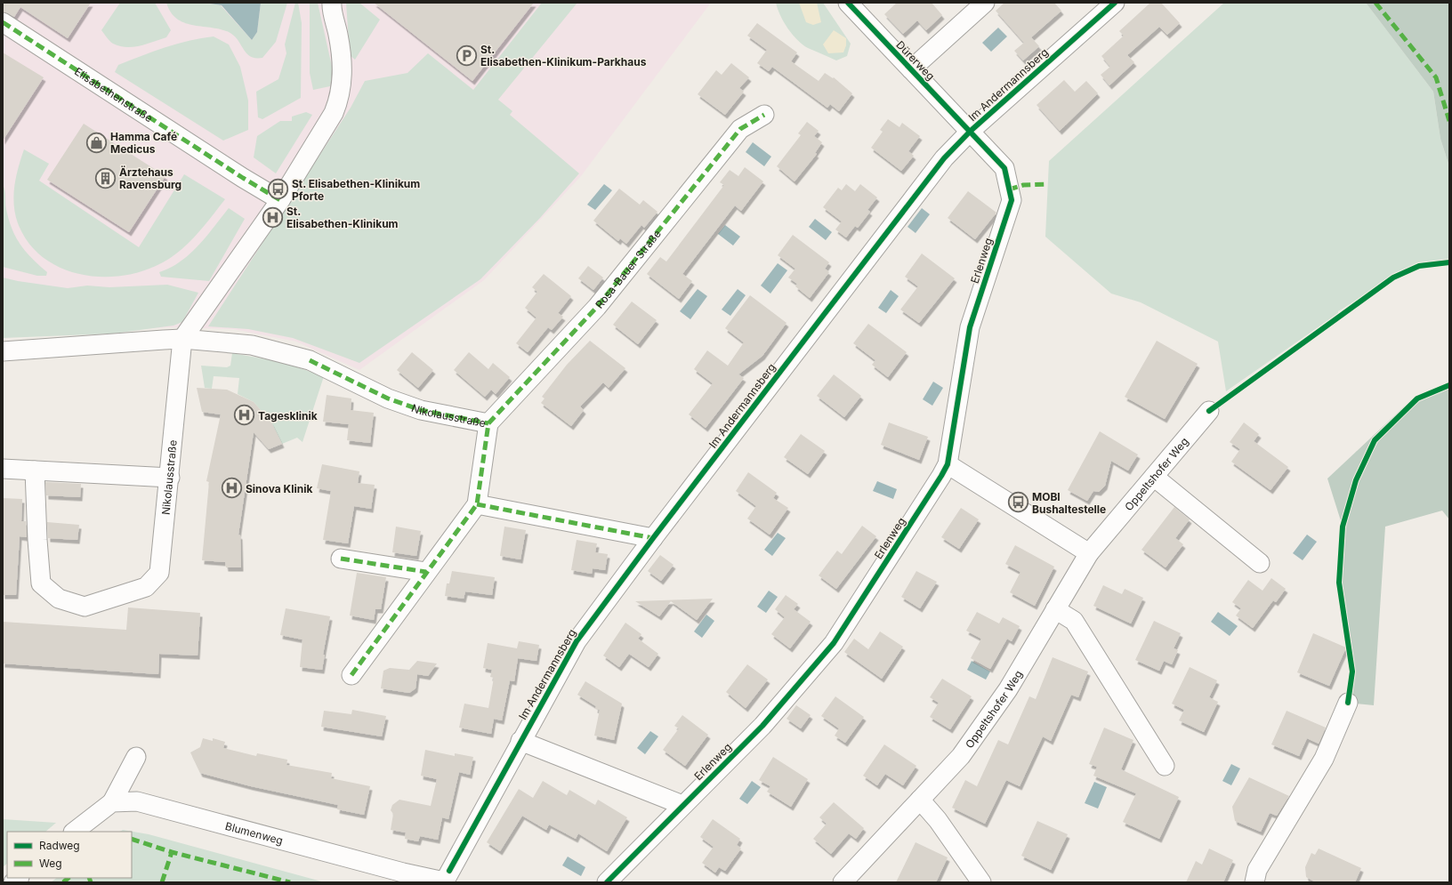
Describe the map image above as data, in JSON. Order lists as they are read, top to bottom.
{
  "streets": {
    "street": [
      "Dürerweg",
      "Im Andermannsberg",
      "Elisabethenstraße",
      "Erlenweg",
      "Rosa-Bauer-Straße",
      "Nikolausstraße",
      "Oppeltshofer Weg",
      "Blumenweg"
    ]
  },
  "crossings": [
    ["Dürerweg", "Im Andermannsberg"],
    ["Dürerweg", "Erlenweg"],
    ["Im Andermannsberg", "Erlenweg"],
    ["Im Andermannsberg", "Blumenweg"],
    ["Rosa-Bauer-Straße", "Nikolausstraße"]
  ],
  "places": {
    "parking": ["St. Elisabethen-Klinikum-Parkhaus"],
    "shop": ["Hamma Café Medicus"],
    "building": ["Ärztehaus Ravensburg"],
    "bus stop": ["St. Elisabethen-Klinikum Pforte", "MOBI Bushaltestelle"],
    "hospital": ["St. Elisabethen-Klinikum", "Tagesklinik", "Sinova Klinik"]
  },
  "legend": ["Radweg", "Weg"]
}
